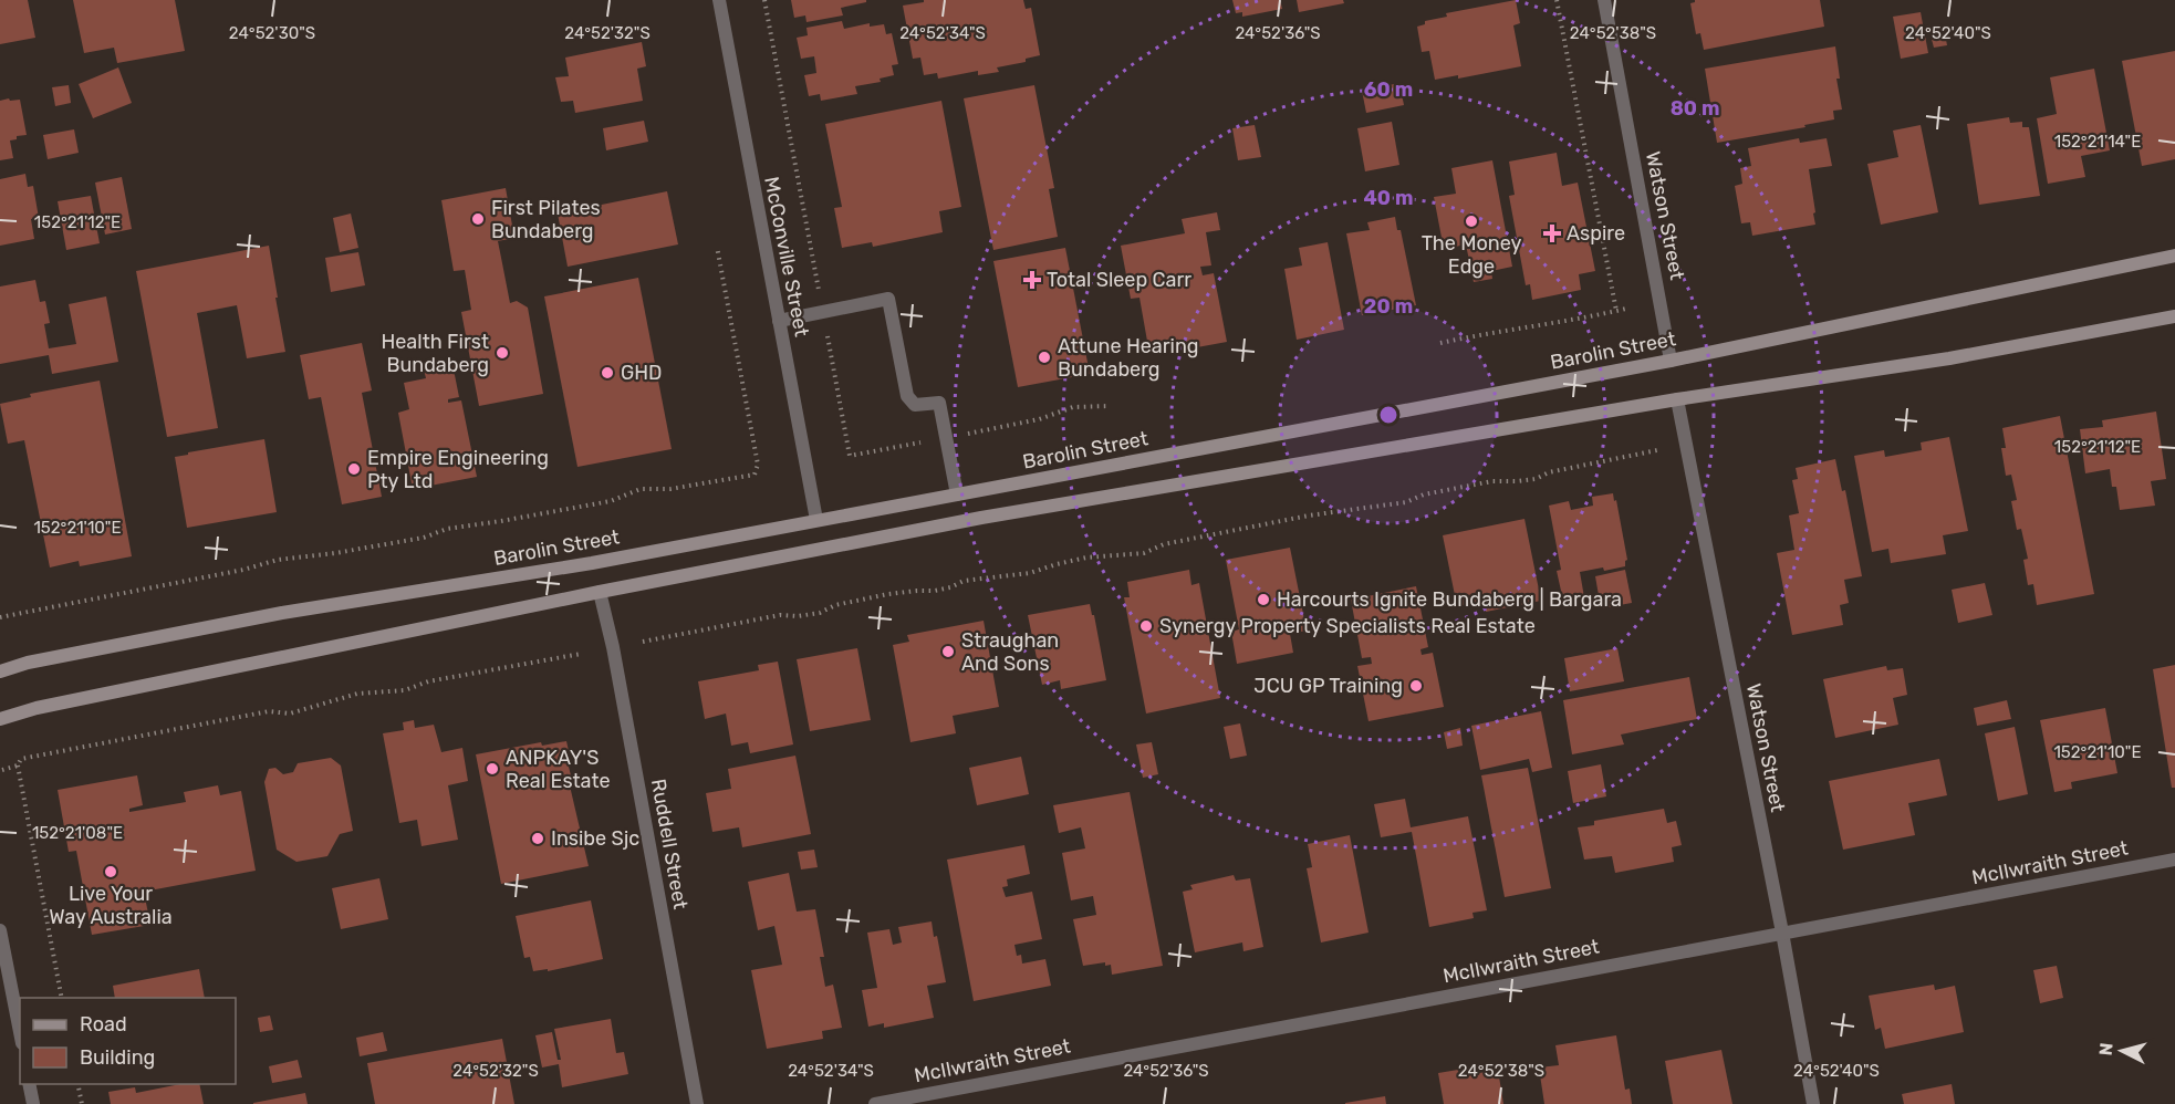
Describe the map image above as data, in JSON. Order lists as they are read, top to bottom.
{
  "streets": {
    "main road": ["Barolin Street"],
    "street": [
      "Watson Street",
      "McConville Street",
      "Ruddell Street",
      "McIlwraith Street"
    ]
  },
  "crossings": [
    ["Watson Street", "Barolin Street"],
    ["Watson Street", "McIlwraith Street"],
    ["McConville Street", "Barolin Street"]
  ],
  "places": {
    "other": [
      "First Pilates Bundaberg",
      "The Money Edge",
      "Health First Bundaberg",
      "Attune Hearing Bundaberg",
      "GHD",
      "Empire Engineering Pty Ltd",
      "Harcourts Ignite Bundaberg | Bargara",
      "Synergy Property Specialists Real Estate",
      "Straughan And Sons",
      "JCU GP Training",
      "ANPKAY'S Real Estate",
      "Insibe Sjc",
      "Live Your Way Australia"
    ],
    "health": ["Aspire", "Total Sleep Carr"]
  },
  "legend": ["Road", "Building"],
  "north": "left",
  "coordinates": [
    "24°52'30\"S",
    "24°52'32\"S",
    "24°52'34\"S",
    "24°52'36\"S",
    "24°52'38\"S",
    "24°52'40\"S",
    "152°21'14\"E",
    "152°21'12\"E",
    "152°21'10\"E",
    "152°21'08\"E"
  ],
  "rings": [
    "60 m",
    "80 m",
    "40 m",
    "20 m"
  ]
}
